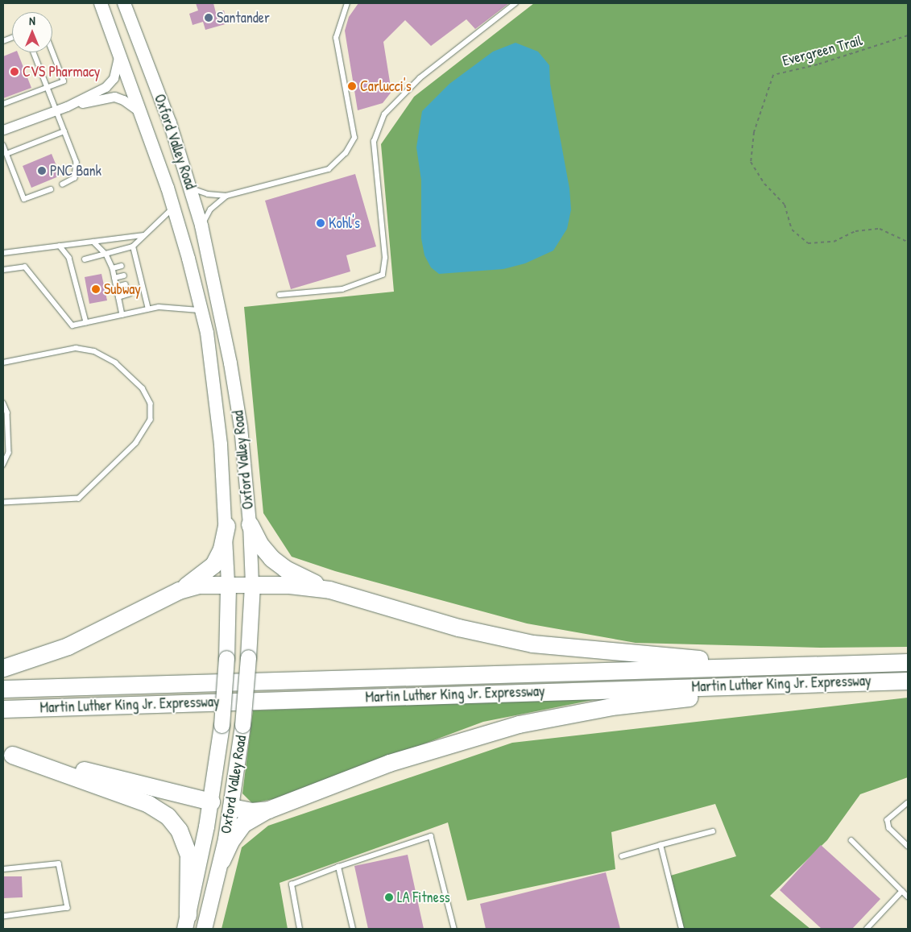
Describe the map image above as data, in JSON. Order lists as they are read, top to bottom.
{
  "streets": {
    "highway": ["Martin Luther King Jr. Expressway"],
    "main road": ["Oxford Valley Road"],
    "path": ["Evergreen Trail"]
  },
  "places": [
    "Santander",
    "CVS Pharmacy",
    "Carlucci's",
    "PNC Bank",
    "Kohl's",
    "Subway",
    "LA Fitness"
  ],
  "north": "top"
}
